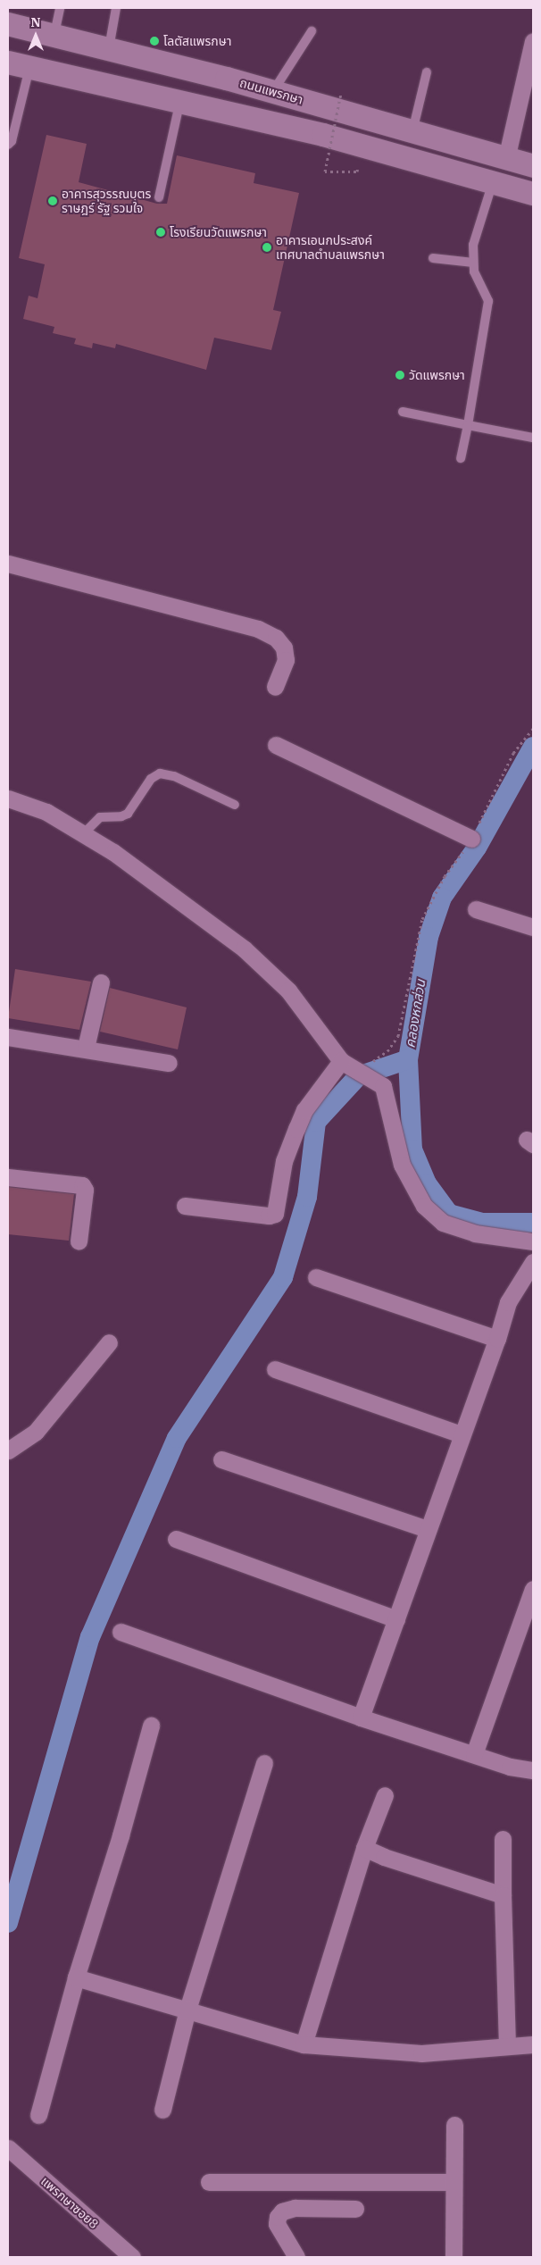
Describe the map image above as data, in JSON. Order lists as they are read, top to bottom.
{
  "streets": {
    "main road": ["ถนนแพรกษา"],
    "street": ["แพรกษาซอย8"]
  },
  "water": ["คลองหกส่วน"],
  "places": [
    "โลตัสแพรกษา",
    "อาคารสุวรรณบุตร ราษฎร์ รัฐ รวมใจ",
    "โรงเรียนวัดแพรกษา",
    "อาคารเอนกประสงค์ เทศบาลตำบลแพรกษา",
    "วัดแพรกษา"
  ],
  "north": "top"
}
